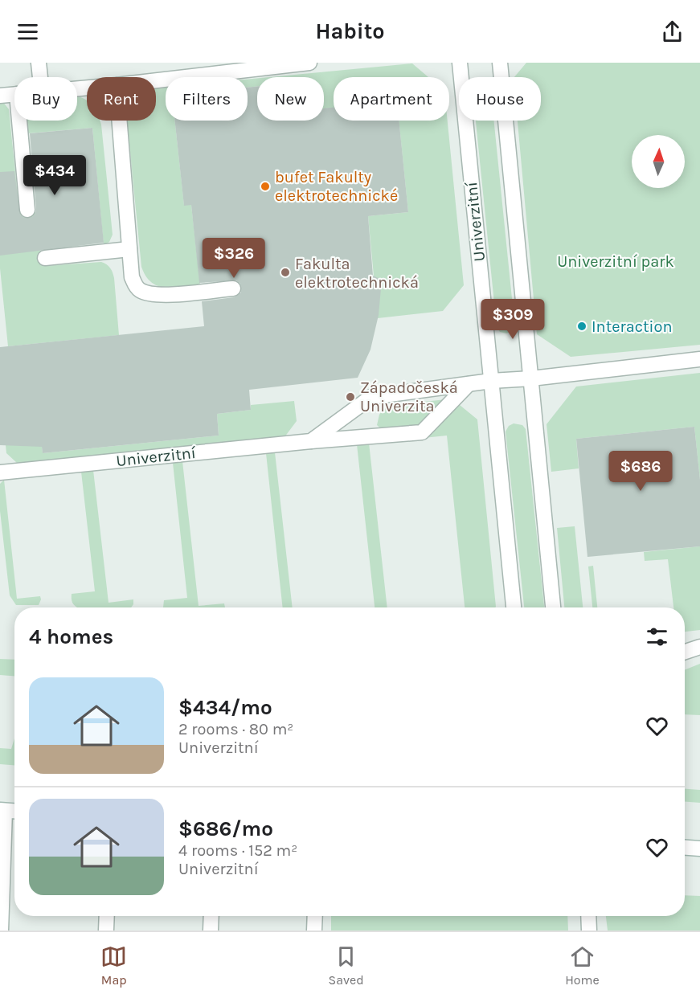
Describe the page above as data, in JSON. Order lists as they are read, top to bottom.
{
  "streets": {
    "street": ["Univerzitní"]
  },
  "parks": ["Univerzitní park"],
  "places": [
    "bufet Fakulty elektrotechnické",
    "Fakulta elektrotechnická",
    "Interaction",
    "Západočeská Univerzita"
  ],
  "north": "top",
  "page": {
    "header": "Habito",
    "chip": [
      "Buy",
      "Rent",
      "Filters",
      "New",
      "Apartment",
      "House"
    ],
    "price": [
      "$434",
      "$326",
      "$309",
      "$686"
    ],
    "heading": "4 homes",
    "list": [
      {
        "name": "$434/mo",
        "note": "2 rooms · 80 m² · Univerzitní"
      },
      {
        "name": "$686/mo",
        "note": "4 rooms · 152 m² · Univerzitní"
      }
    ],
    "tabs": ["Map", "Saved", "Home"]
  }
}
